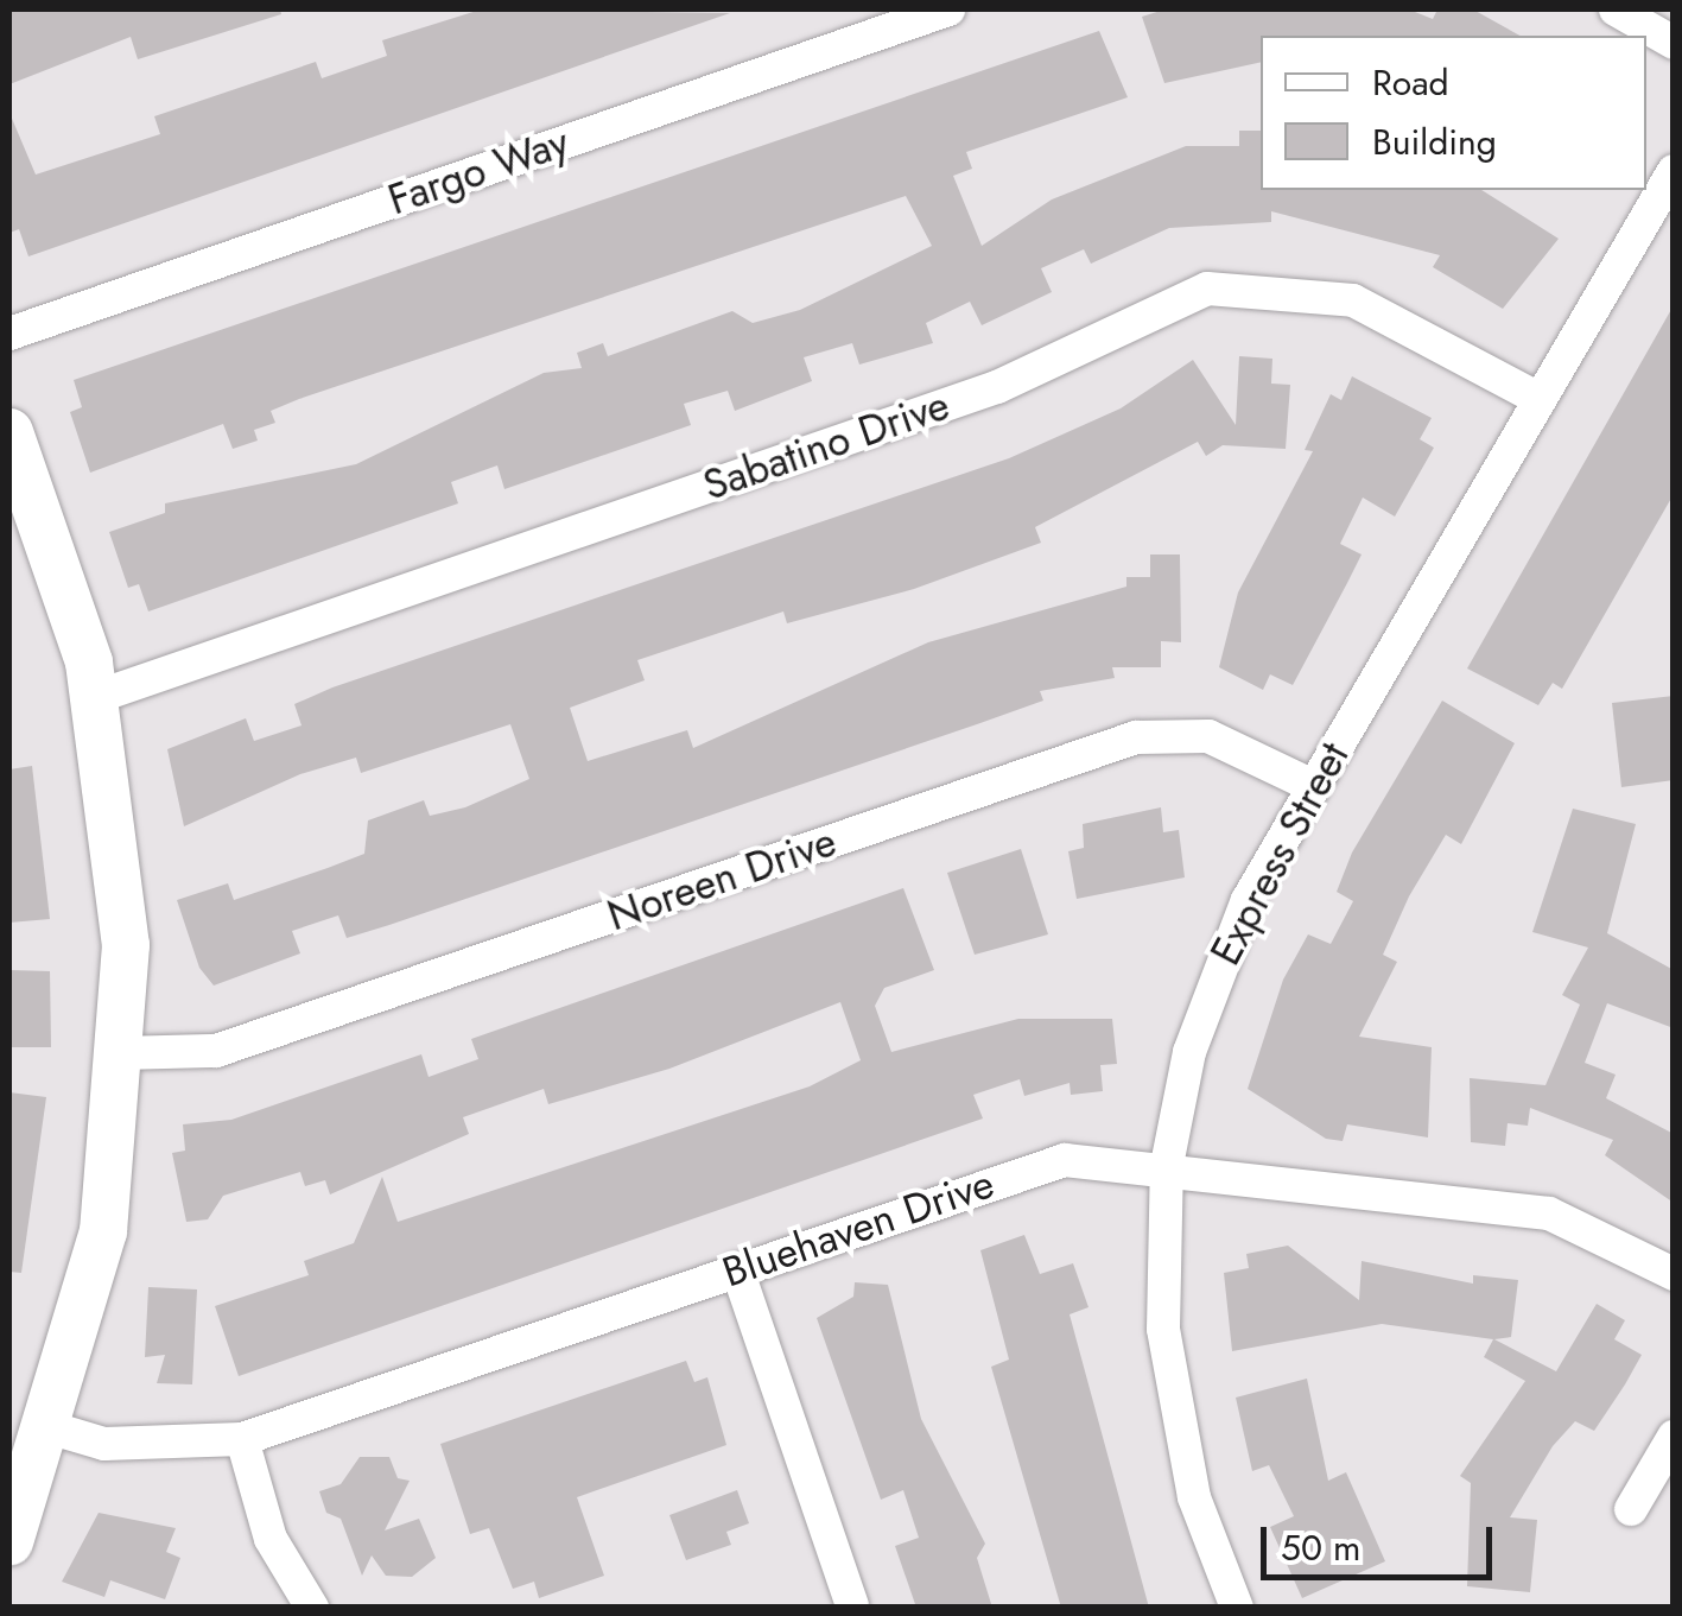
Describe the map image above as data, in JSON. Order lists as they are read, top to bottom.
{
  "streets": {
    "street": [
      "Fargo Way",
      "Sabatino Drive",
      "Express Street",
      "Noreen Drive",
      "Bluehaven Drive"
    ]
  },
  "crossings": [
    ["Sabatino Drive", "Express Street"],
    ["Express Street", "Noreen Drive"],
    ["Express Street", "Bluehaven Drive"]
  ],
  "legend": ["Road", "Building"],
  "scale_bar": "50 m"
}
